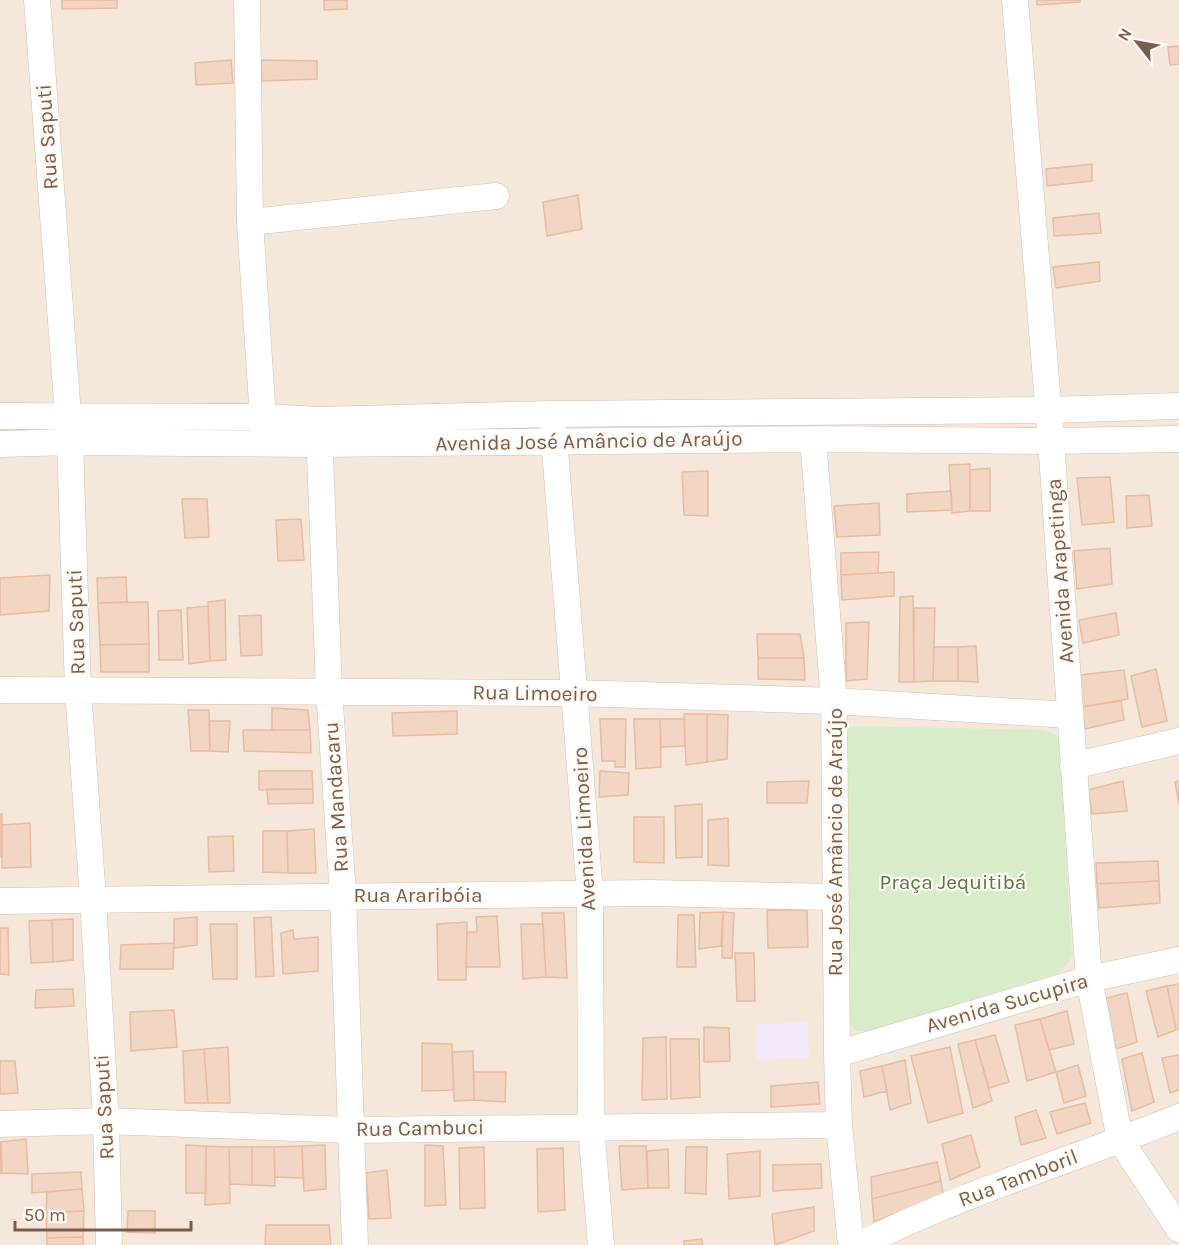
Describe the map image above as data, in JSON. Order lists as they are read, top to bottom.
{
  "streets": {
    "street": [
      "Rua Saputi",
      "Avenida José Amâncio de Araújo",
      "Avenida Arapetinga",
      "Rua Limoeiro",
      "Rua Mandacaru",
      "Avenida Limoeiro",
      "Rua José Amâncio de Araújo",
      "Rua Araribóia",
      "Avenida Sucupira",
      "Rua Cambuci",
      "Rua Tamboril"
    ]
  },
  "crossings": [
    ["Rua Saputi", "Avenida José Amâncio de Araújo"],
    ["Rua Saputi", "Rua Limoeiro"],
    ["Rua Saputi", "Rua Araribóia"],
    ["Rua Saputi", "Rua Cambuci"],
    ["Avenida José Amâncio de Araújo", "Avenida Arapetinga"],
    ["Avenida José Amâncio de Araújo", "Rua Mandacaru"],
    ["Avenida José Amâncio de Araújo", "Avenida Limoeiro"],
    ["Avenida José Amâncio de Araújo", "Rua José Amâncio de Araújo"],
    ["Avenida Arapetinga", "Rua Limoeiro"],
    ["Avenida Arapetinga", "Avenida Sucupira"],
    ["Avenida Arapetinga", "Rua Tamboril"],
    ["Rua Limoeiro", "Rua Mandacaru"],
    ["Rua Limoeiro", "Avenida Limoeiro"],
    ["Rua Limoeiro", "Rua José Amâncio de Araújo"],
    ["Rua Mandacaru", "Rua Araribóia"],
    ["Rua Mandacaru", "Rua Cambuci"],
    ["Avenida Limoeiro", "Rua Araribóia"],
    ["Avenida Limoeiro", "Rua Cambuci"],
    ["Rua José Amâncio de Araújo", "Rua Araribóia"],
    ["Rua José Amâncio de Araújo", "Avenida Sucupira"],
    ["Rua José Amâncio de Araújo", "Rua Cambuci"]
  ],
  "parks": ["Praça Jequitibá"],
  "scale_bar": "50 m",
  "north": "top left"
}
